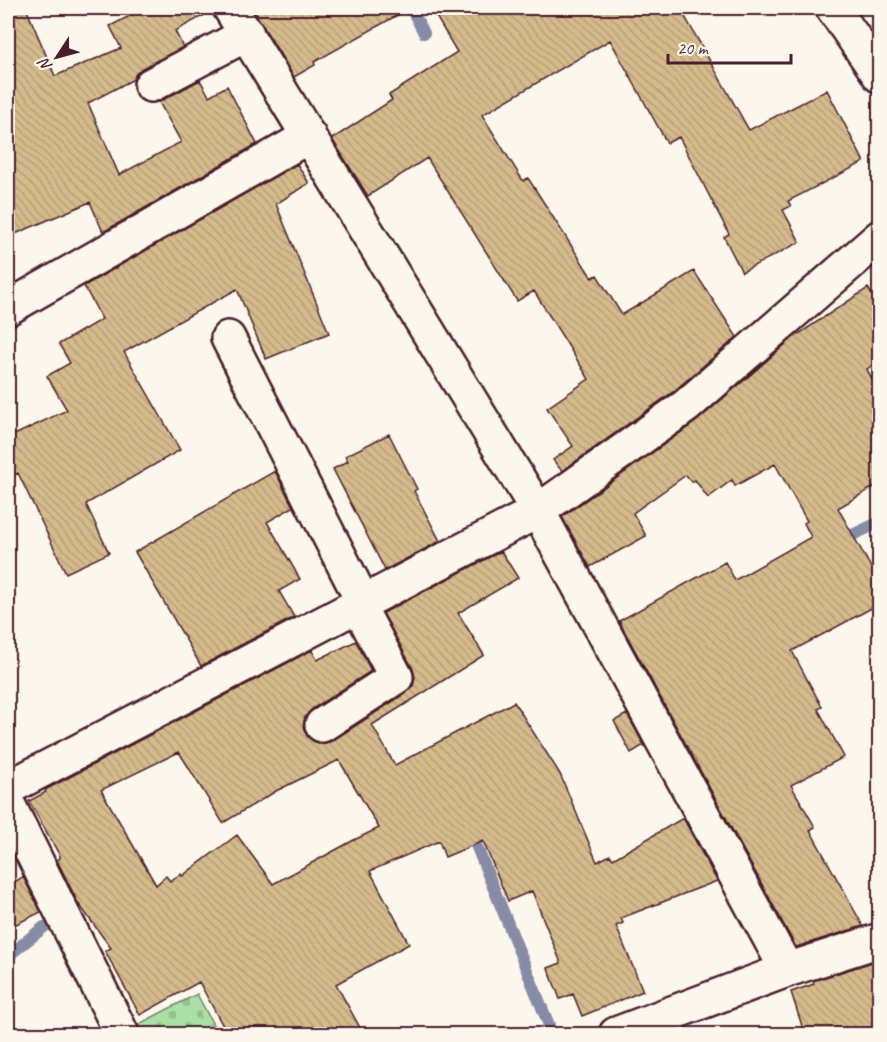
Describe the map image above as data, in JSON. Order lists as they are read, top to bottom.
{
  "scale_bar": "20 m",
  "north": "bottom left"
}
